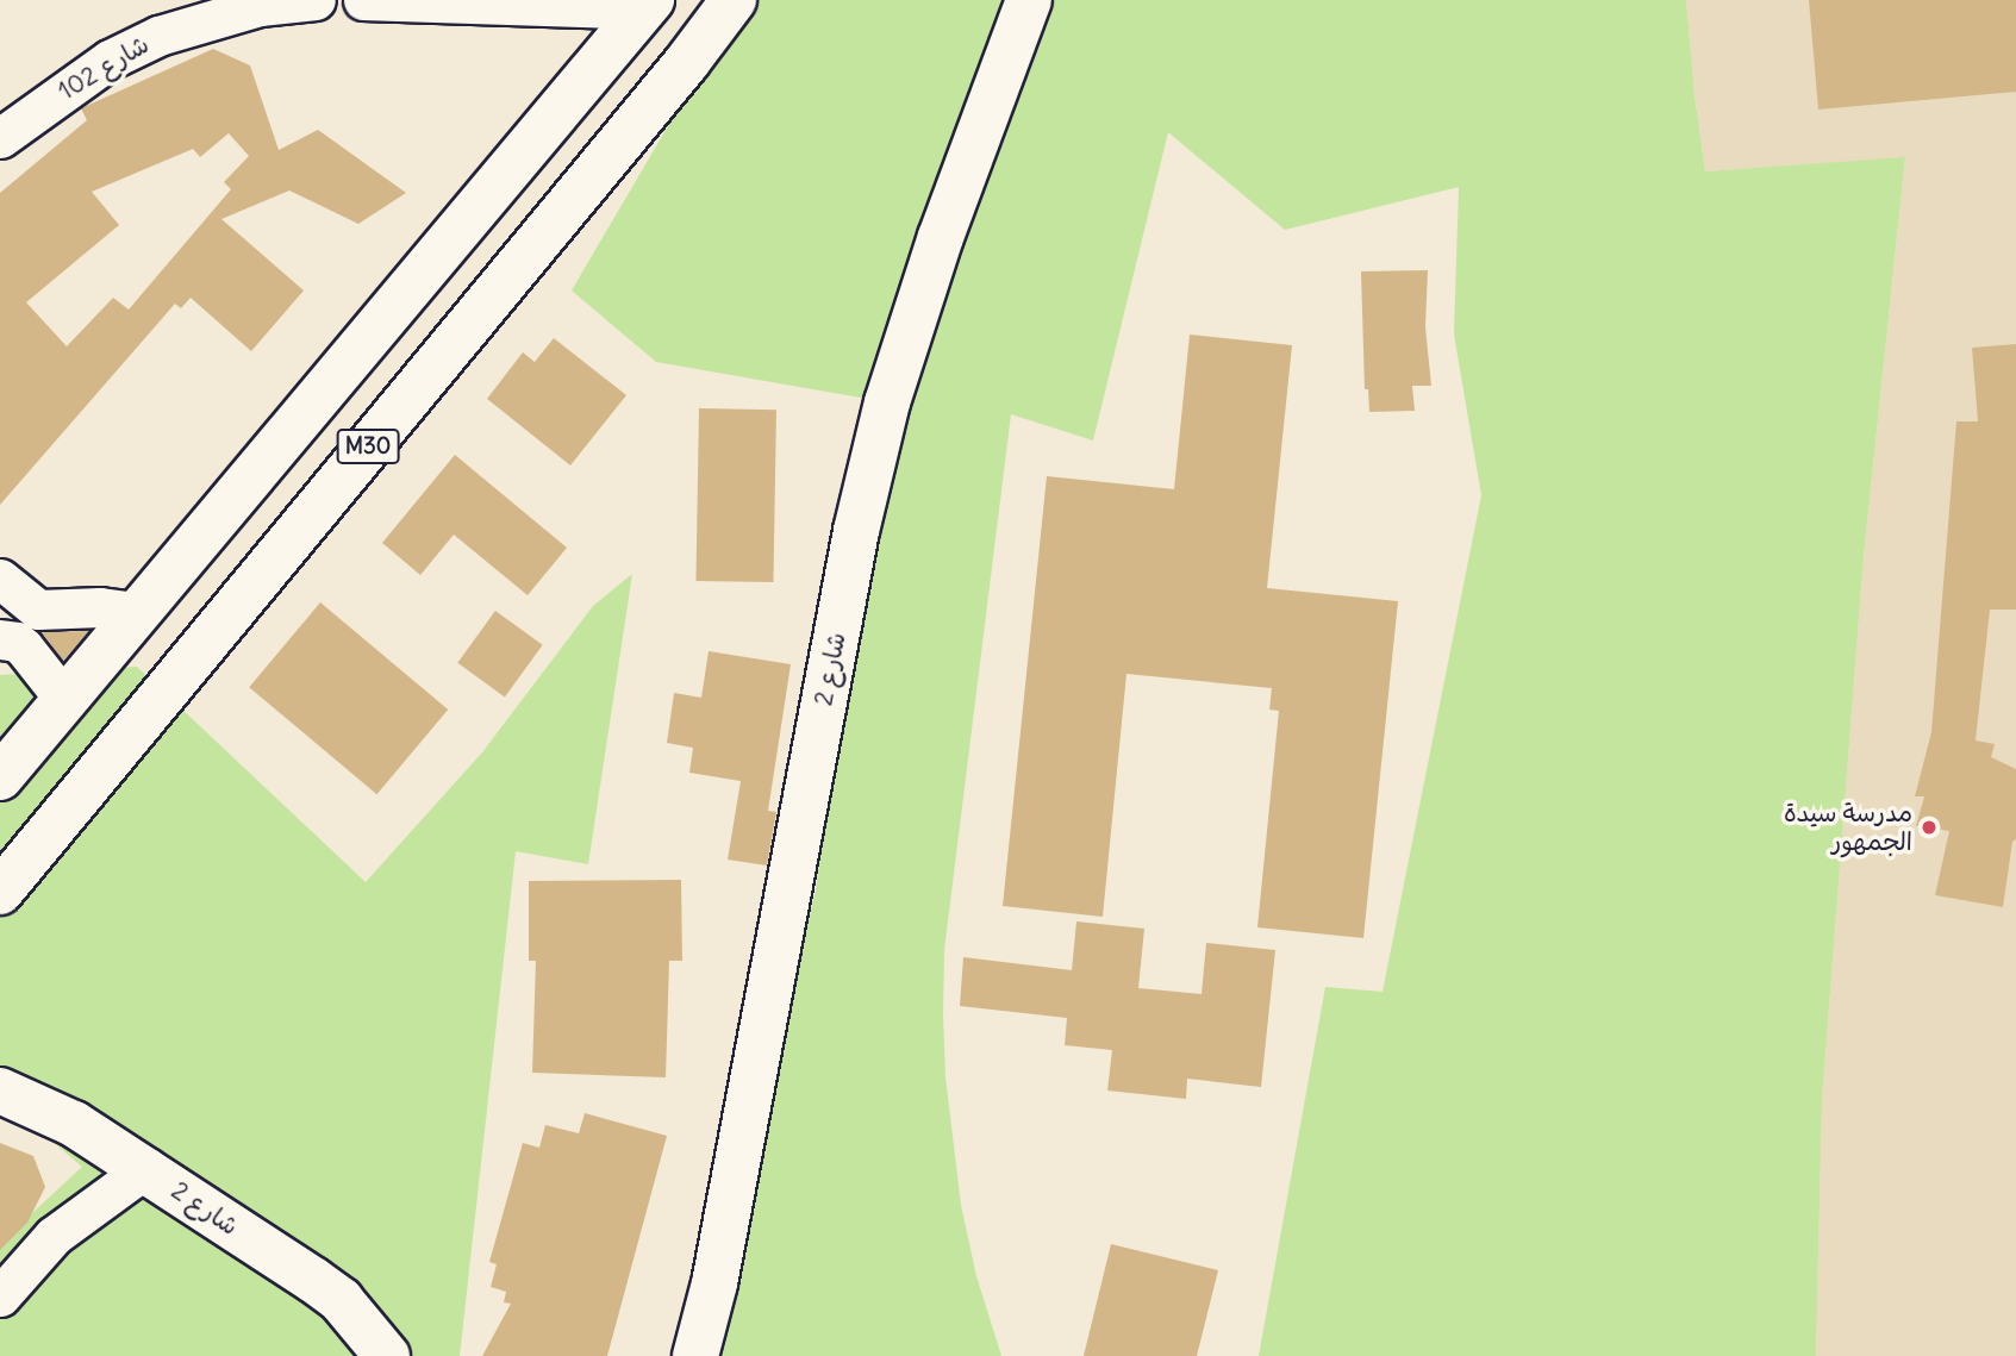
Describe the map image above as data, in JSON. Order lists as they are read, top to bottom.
{
  "streets": {
    "main road": ["M30", "شارع 2"],
    "street": ["شارع 102"]
  },
  "places": ["مدرسة سيدة الجمهور"]
}
